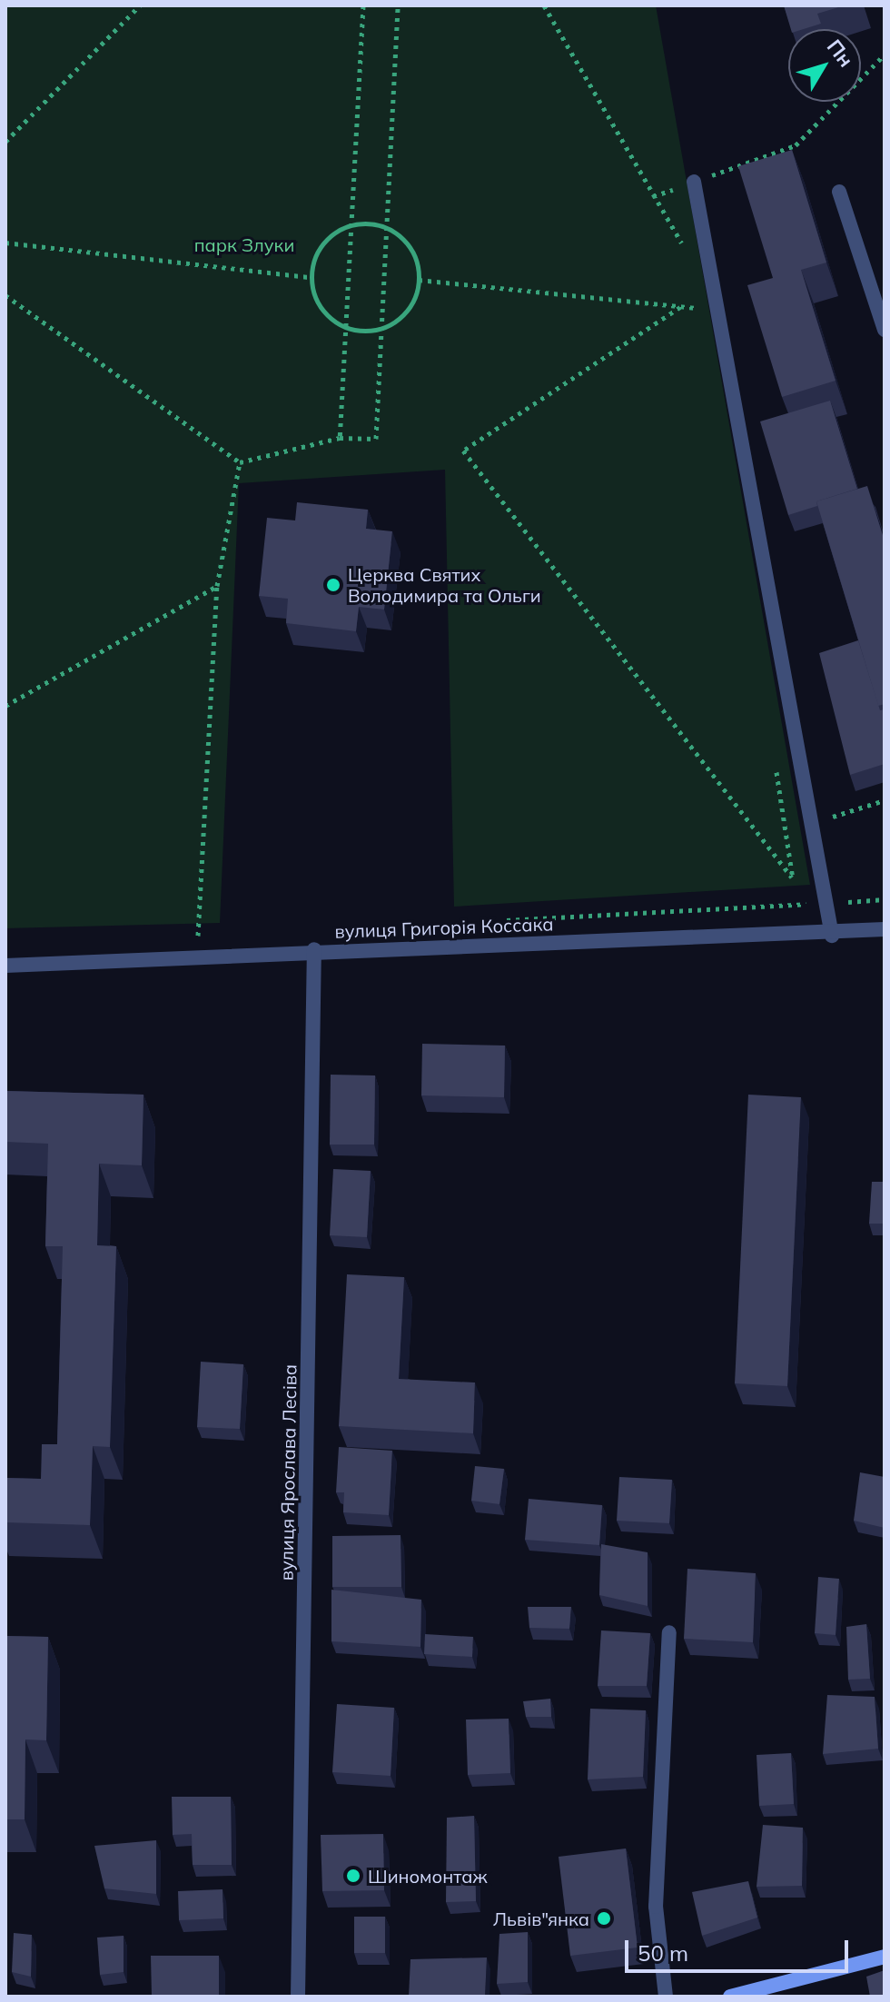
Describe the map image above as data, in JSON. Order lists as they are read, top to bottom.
{
  "streets": {
    "street": ["вулиця Григорія Коссака", "вулиця Ярослава Лесіва"]
  },
  "crossings": [
    ["вулиця Григорія Коссака", "вулиця Ярослава Лесіва"]
  ],
  "parks": ["парк Злуки"],
  "places": ["Церква Святих Володимира та Ольги", "Шиномонтаж", "Львів\"янка"],
  "scale_bar": "50 m",
  "north": "top right"
}
